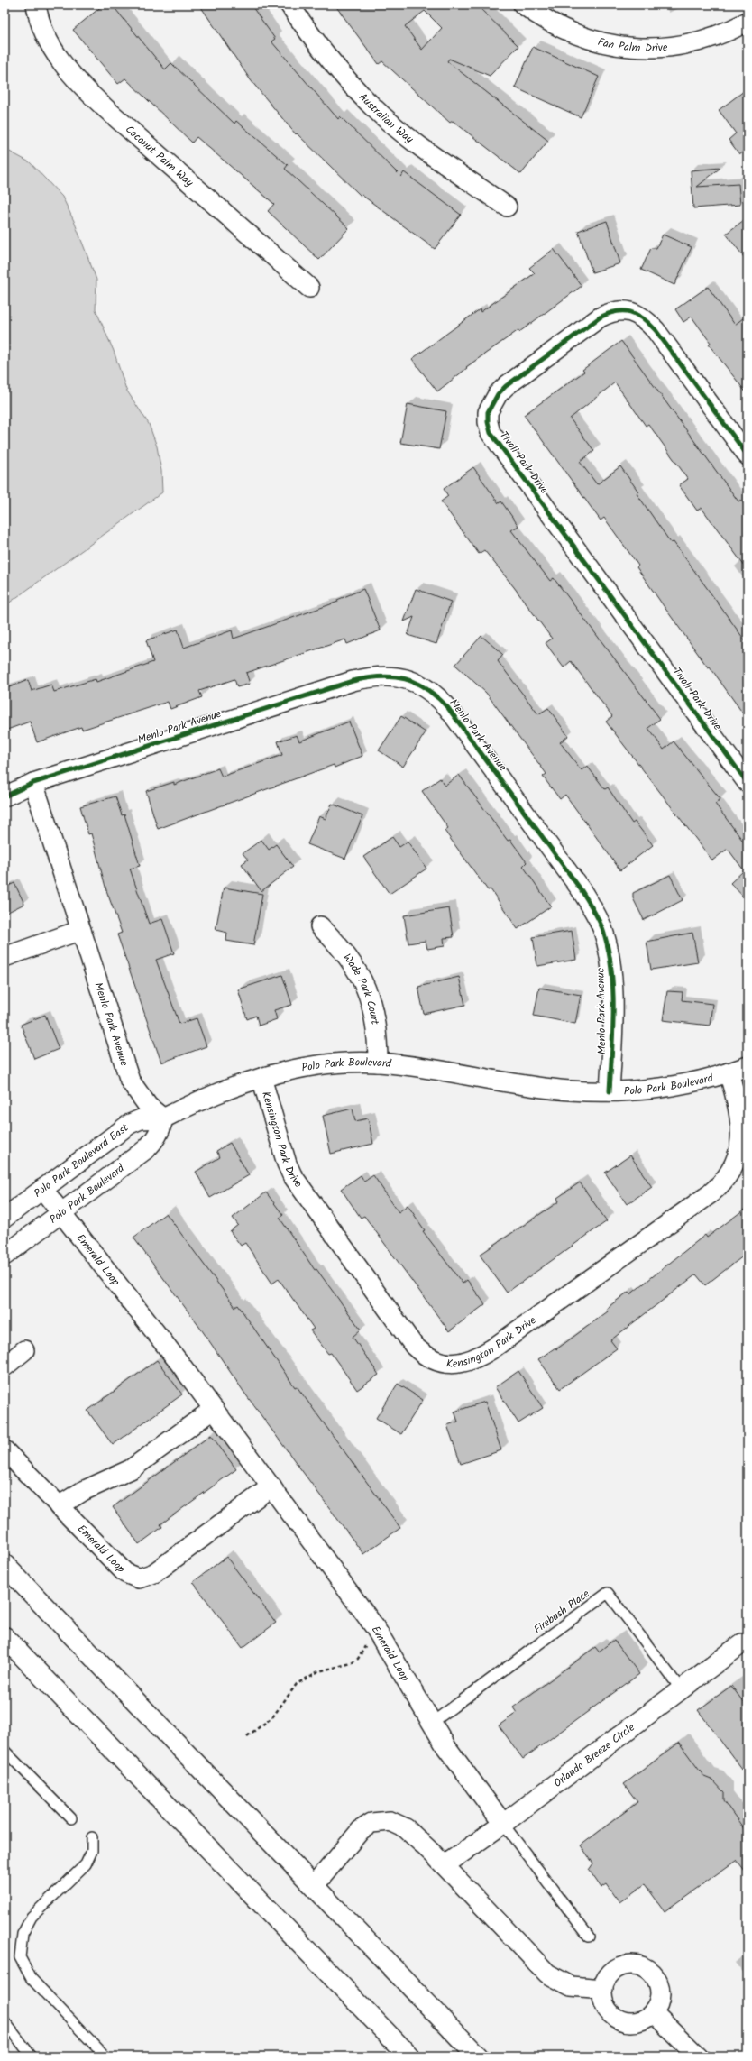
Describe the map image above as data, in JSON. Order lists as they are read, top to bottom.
{
  "streets": {
    "street": [
      "Fan Palm Drive",
      "Australian Way",
      "Coconut Palm Way",
      "Tivoli Park Drive",
      "Menlo Park Avenue",
      "Wade Park Court",
      "Polo Park Boulevard",
      "Kensington Park Drive",
      "Polo Park Boulevard East",
      "Emerald Loop",
      "Orlando Breeze Circle"
    ],
    "lane": ["Firebush Place"]
  },
  "crossings": [
    ["Menlo Park Avenue", "Polo Park Boulevard"],
    ["Menlo Park Avenue", "Polo Park Boulevard East"],
    ["Wade Park Court", "Polo Park Boulevard"],
    ["Polo Park Boulevard", "Kensington Park Drive"],
    ["Polo Park Boulevard", "Polo Park Boulevard East"],
    ["Polo Park Boulevard", "Emerald Loop"],
    ["Polo Park Boulevard East", "Emerald Loop"],
    ["Emerald Loop", "Firebush Place"],
    ["Emerald Loop", "Orlando Breeze Circle"],
    ["Firebush Place", "Orlando Breeze Circle"]
  ]
}
